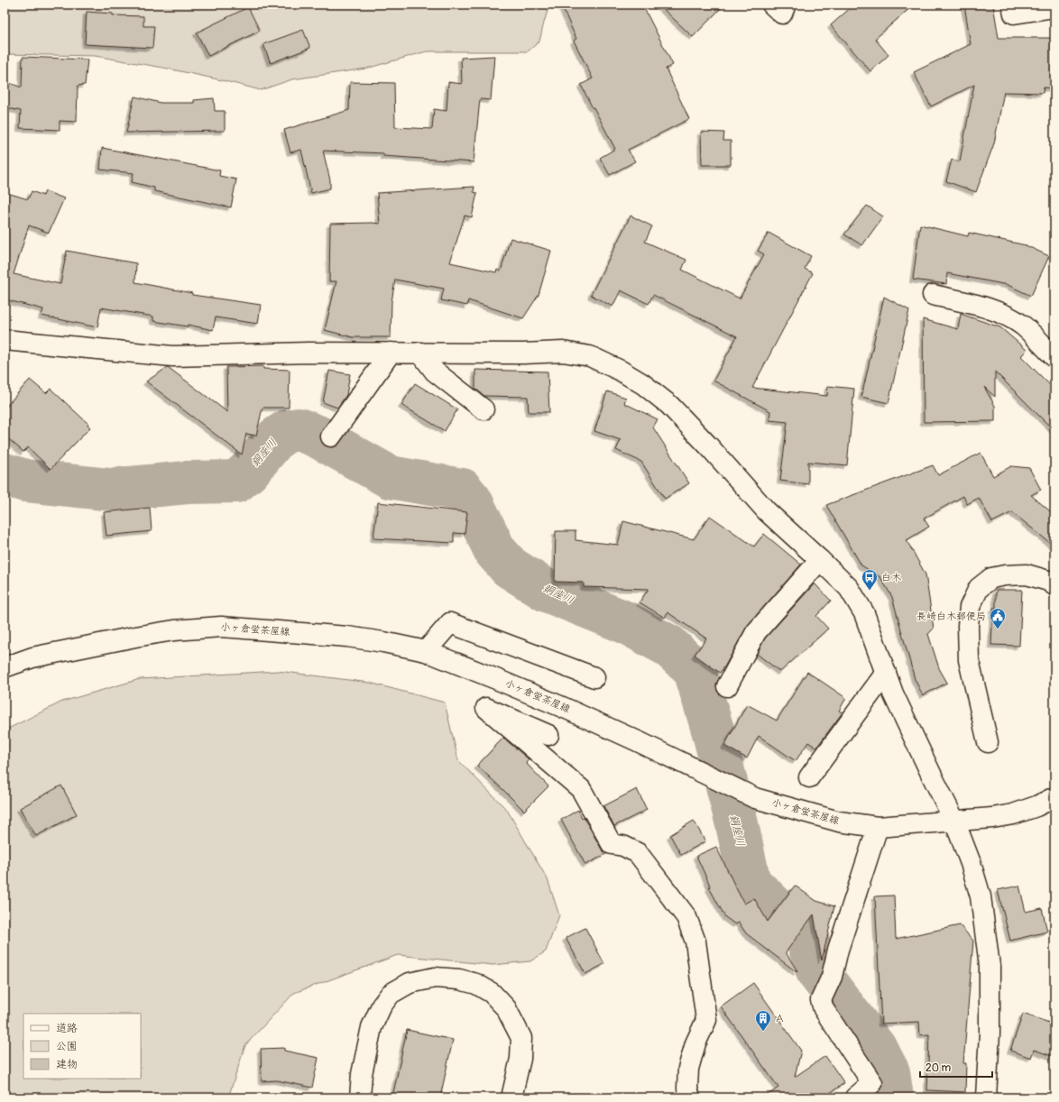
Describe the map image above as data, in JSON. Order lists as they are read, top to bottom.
{
  "streets": {
    "street": ["小ヶ倉蛍茶屋線"]
  },
  "water": ["銅座川"],
  "places": {
    "bus stop": ["白木"],
    "public building": ["長崎白木郵便局"],
    "building": ["Ａ"]
  },
  "legend": ["道路", "公園", "建物"],
  "scale_bar": "20 m"
}
